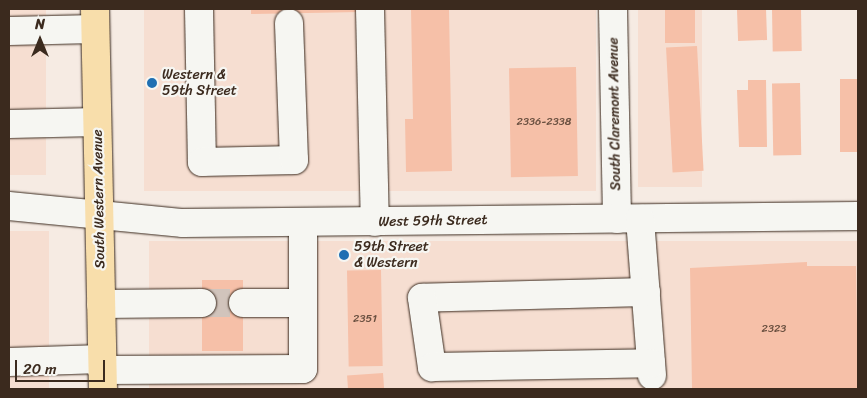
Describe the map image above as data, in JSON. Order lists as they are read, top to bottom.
{
  "streets": {
    "main road": ["South Western Avenue"],
    "street": ["South Claremont Avenue", "West 59th Street"]
  },
  "crossings": [
    ["South Claremont Avenue", "West 59th Street"],
    ["South Western Avenue", "West 59th Street"]
  ],
  "places": ["Western & 59th Street", "59th Street & Western"],
  "house_numbers": ["2336-2338", "2351", "2323"],
  "scale_bar": "20 m",
  "north": "top"
}
